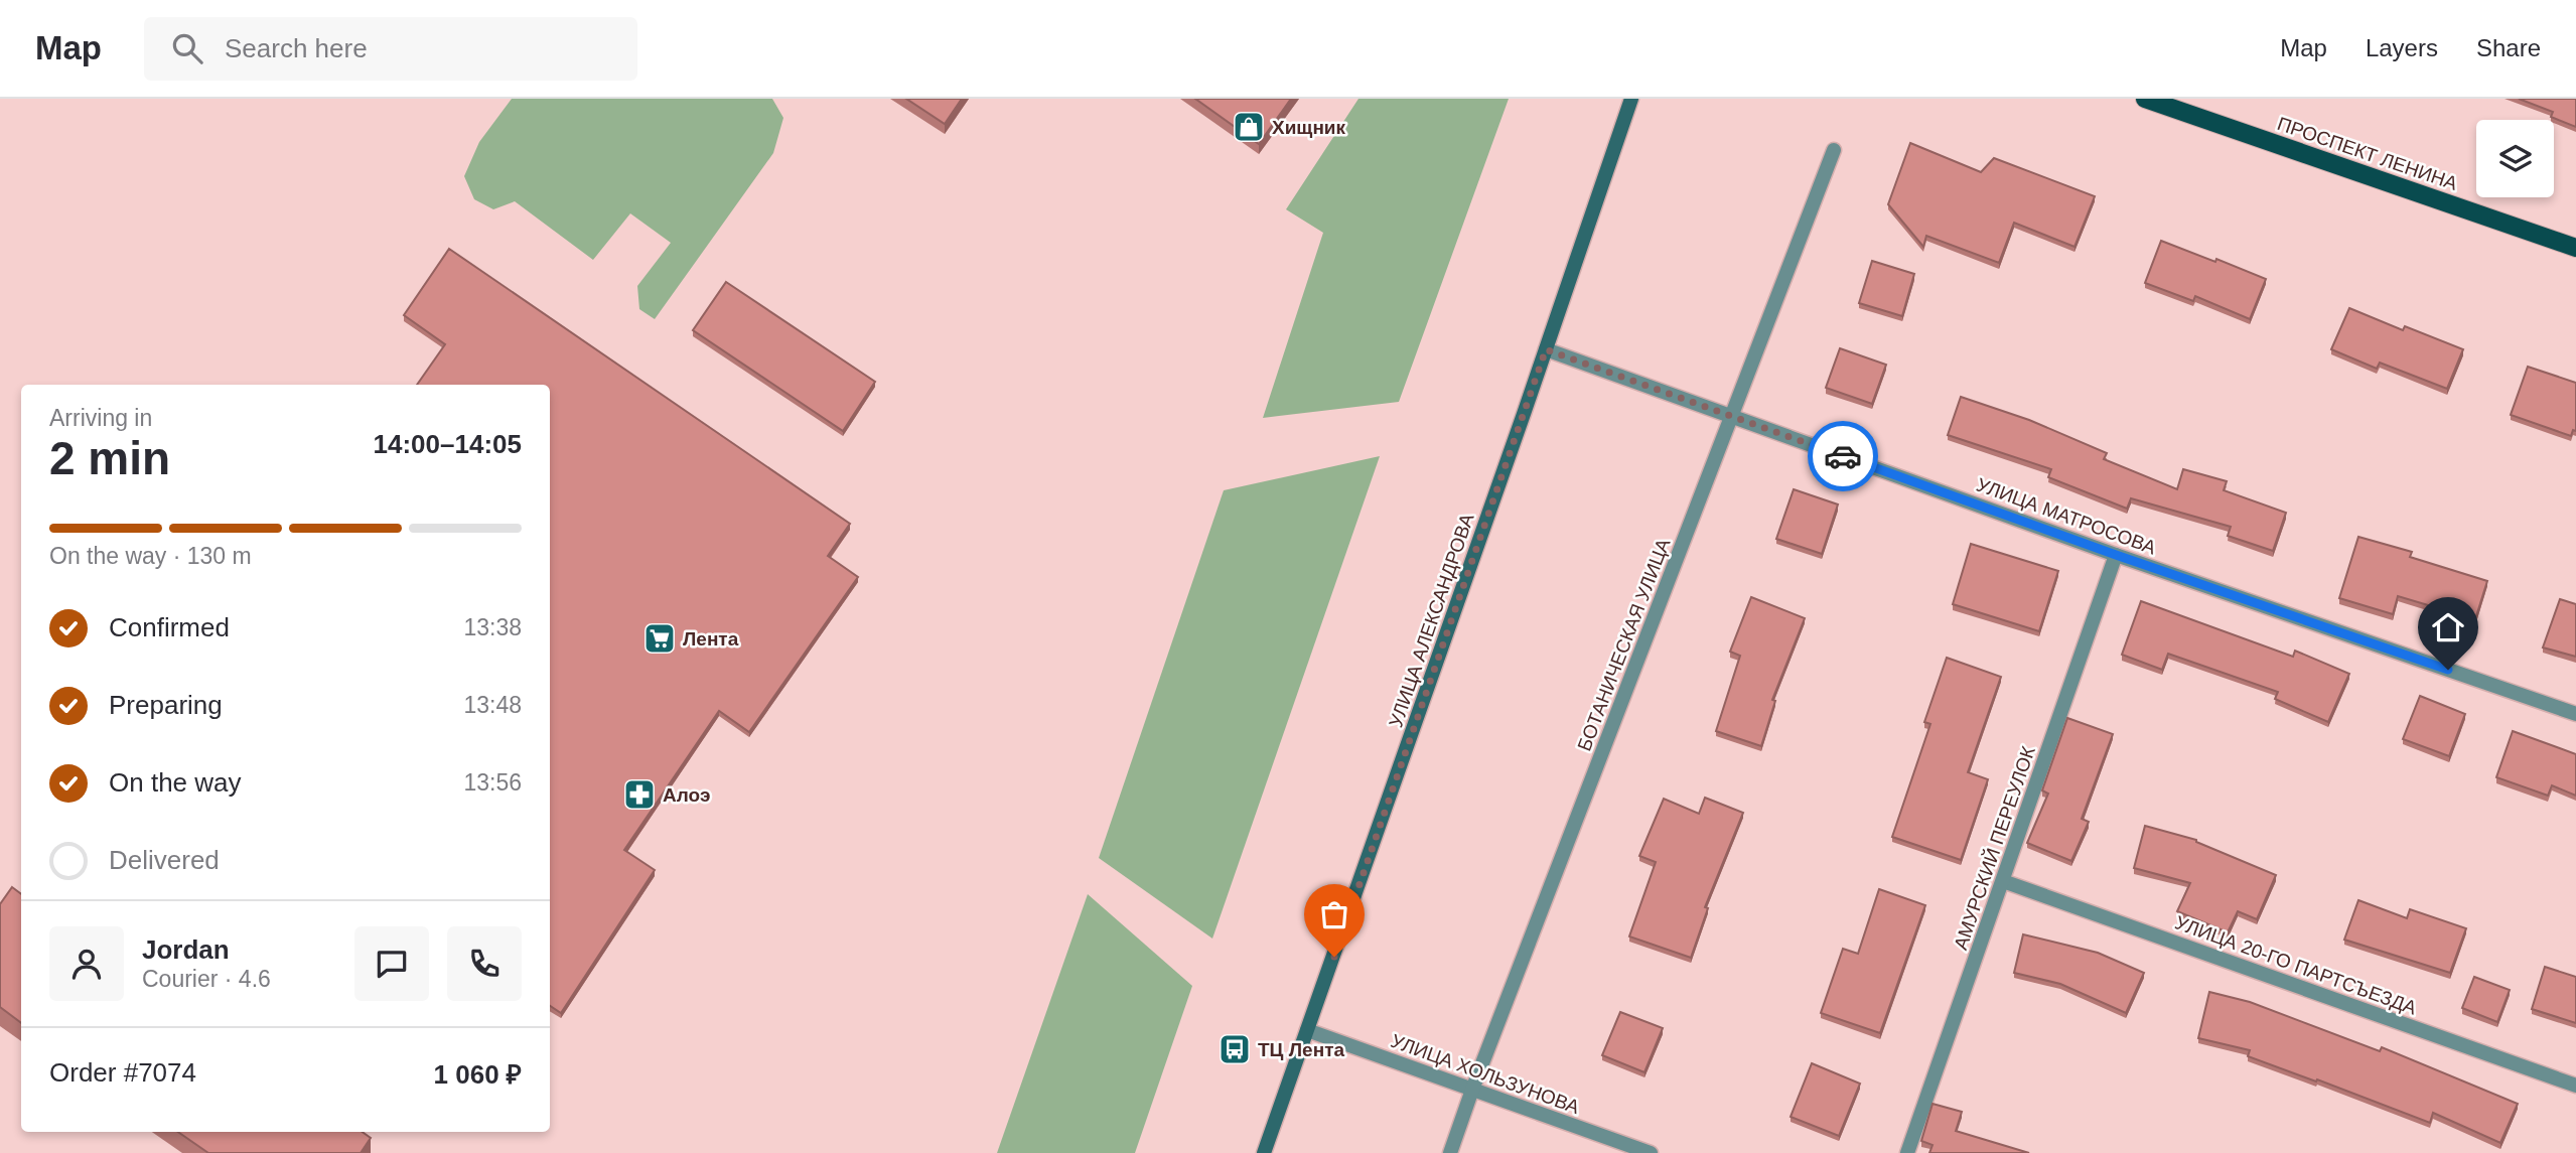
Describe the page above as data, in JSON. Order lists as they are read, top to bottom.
{
  "streets": {
    "main road": ["ПРОСПЕКТ ЛЕНИНА", "УЛИЦА АЛЕКСАНДРОВА"],
    "street": [
      "УЛИЦА МАТРОСОВА",
      "БОТАНИЧЕСКАЯ УЛИЦА",
      "АМУРСКИЙ ПЕРЕУЛОК",
      "УЛИЦА 20-ГО ПАРТСЪЕЗДА",
      "УЛИЦА ХОЛЬЗУНОВА"
    ]
  },
  "crossings": [
    ["УЛИЦА МАТРОСОВА", "УЛИЦА АЛЕКСАНДРОВА"],
    ["УЛИЦА МАТРОСОВА", "БОТАНИЧЕСКАЯ УЛИЦА"],
    ["УЛИЦА МАТРОСОВА", "АМУРСКИЙ ПЕРЕУЛОК"],
    ["УЛИЦА АЛЕКСАНДРОВА", "УЛИЦА ХОЛЬЗУНОВА"],
    ["БОТАНИЧЕСКАЯ УЛИЦА", "УЛИЦА ХОЛЬЗУНОВА"],
    ["АМУРСКИЙ ПЕРЕУЛОК", "УЛИЦА 20-ГО ПАРТСЪЕЗДА"]
  ],
  "places": {
    "shop": ["Хищник"],
    "supermarket": ["Лента"],
    "pharmacy": ["Алоэ"],
    "bus stop": ["ТЦ Лента"]
  },
  "page": {
    "header": "Map",
    "search": "Search here",
    "nav": ["Map", "Layers", "Share"],
    "heading": ["2 min", "Arriving in", "14:00–14:05"],
    "panel": [
      "Jordan",
      "Courier · 4.6",
      "Order #7074",
      "1 060 ₽"
    ],
    "bar": "On the way · 130 m",
    "list": [
      ["Confirmed", "13:38"],
      ["Preparing", "13:48"],
      ["On the way", "13:56"],
      "Delivered"
    ]
  }
}
